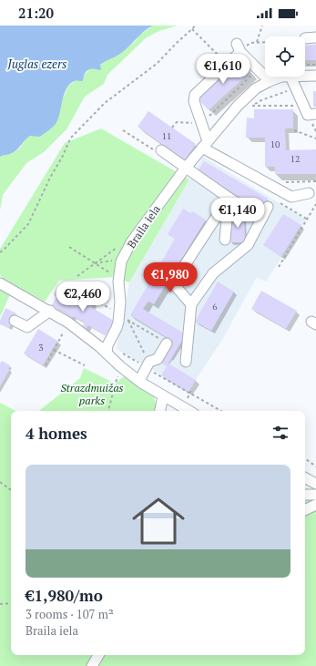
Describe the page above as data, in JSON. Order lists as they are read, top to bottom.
{
  "streets": {
    "street": ["Braila iela"]
  },
  "water": ["Juglas ezers"],
  "parks": ["Strazdmuižas parks"],
  "house_numbers": [
    "11",
    "10",
    "12",
    "6",
    "3"
  ],
  "page": {
    "status": "21:20",
    "price": [
      "€1,610",
      "€1,140",
      "€1,980",
      "€2,460"
    ],
    "heading": "4 homes",
    "list": [
      {
        "name": "€1,980/mo",
        "note": "3 rooms · 107 m² · Braila iela"
      }
    ]
  }
}
